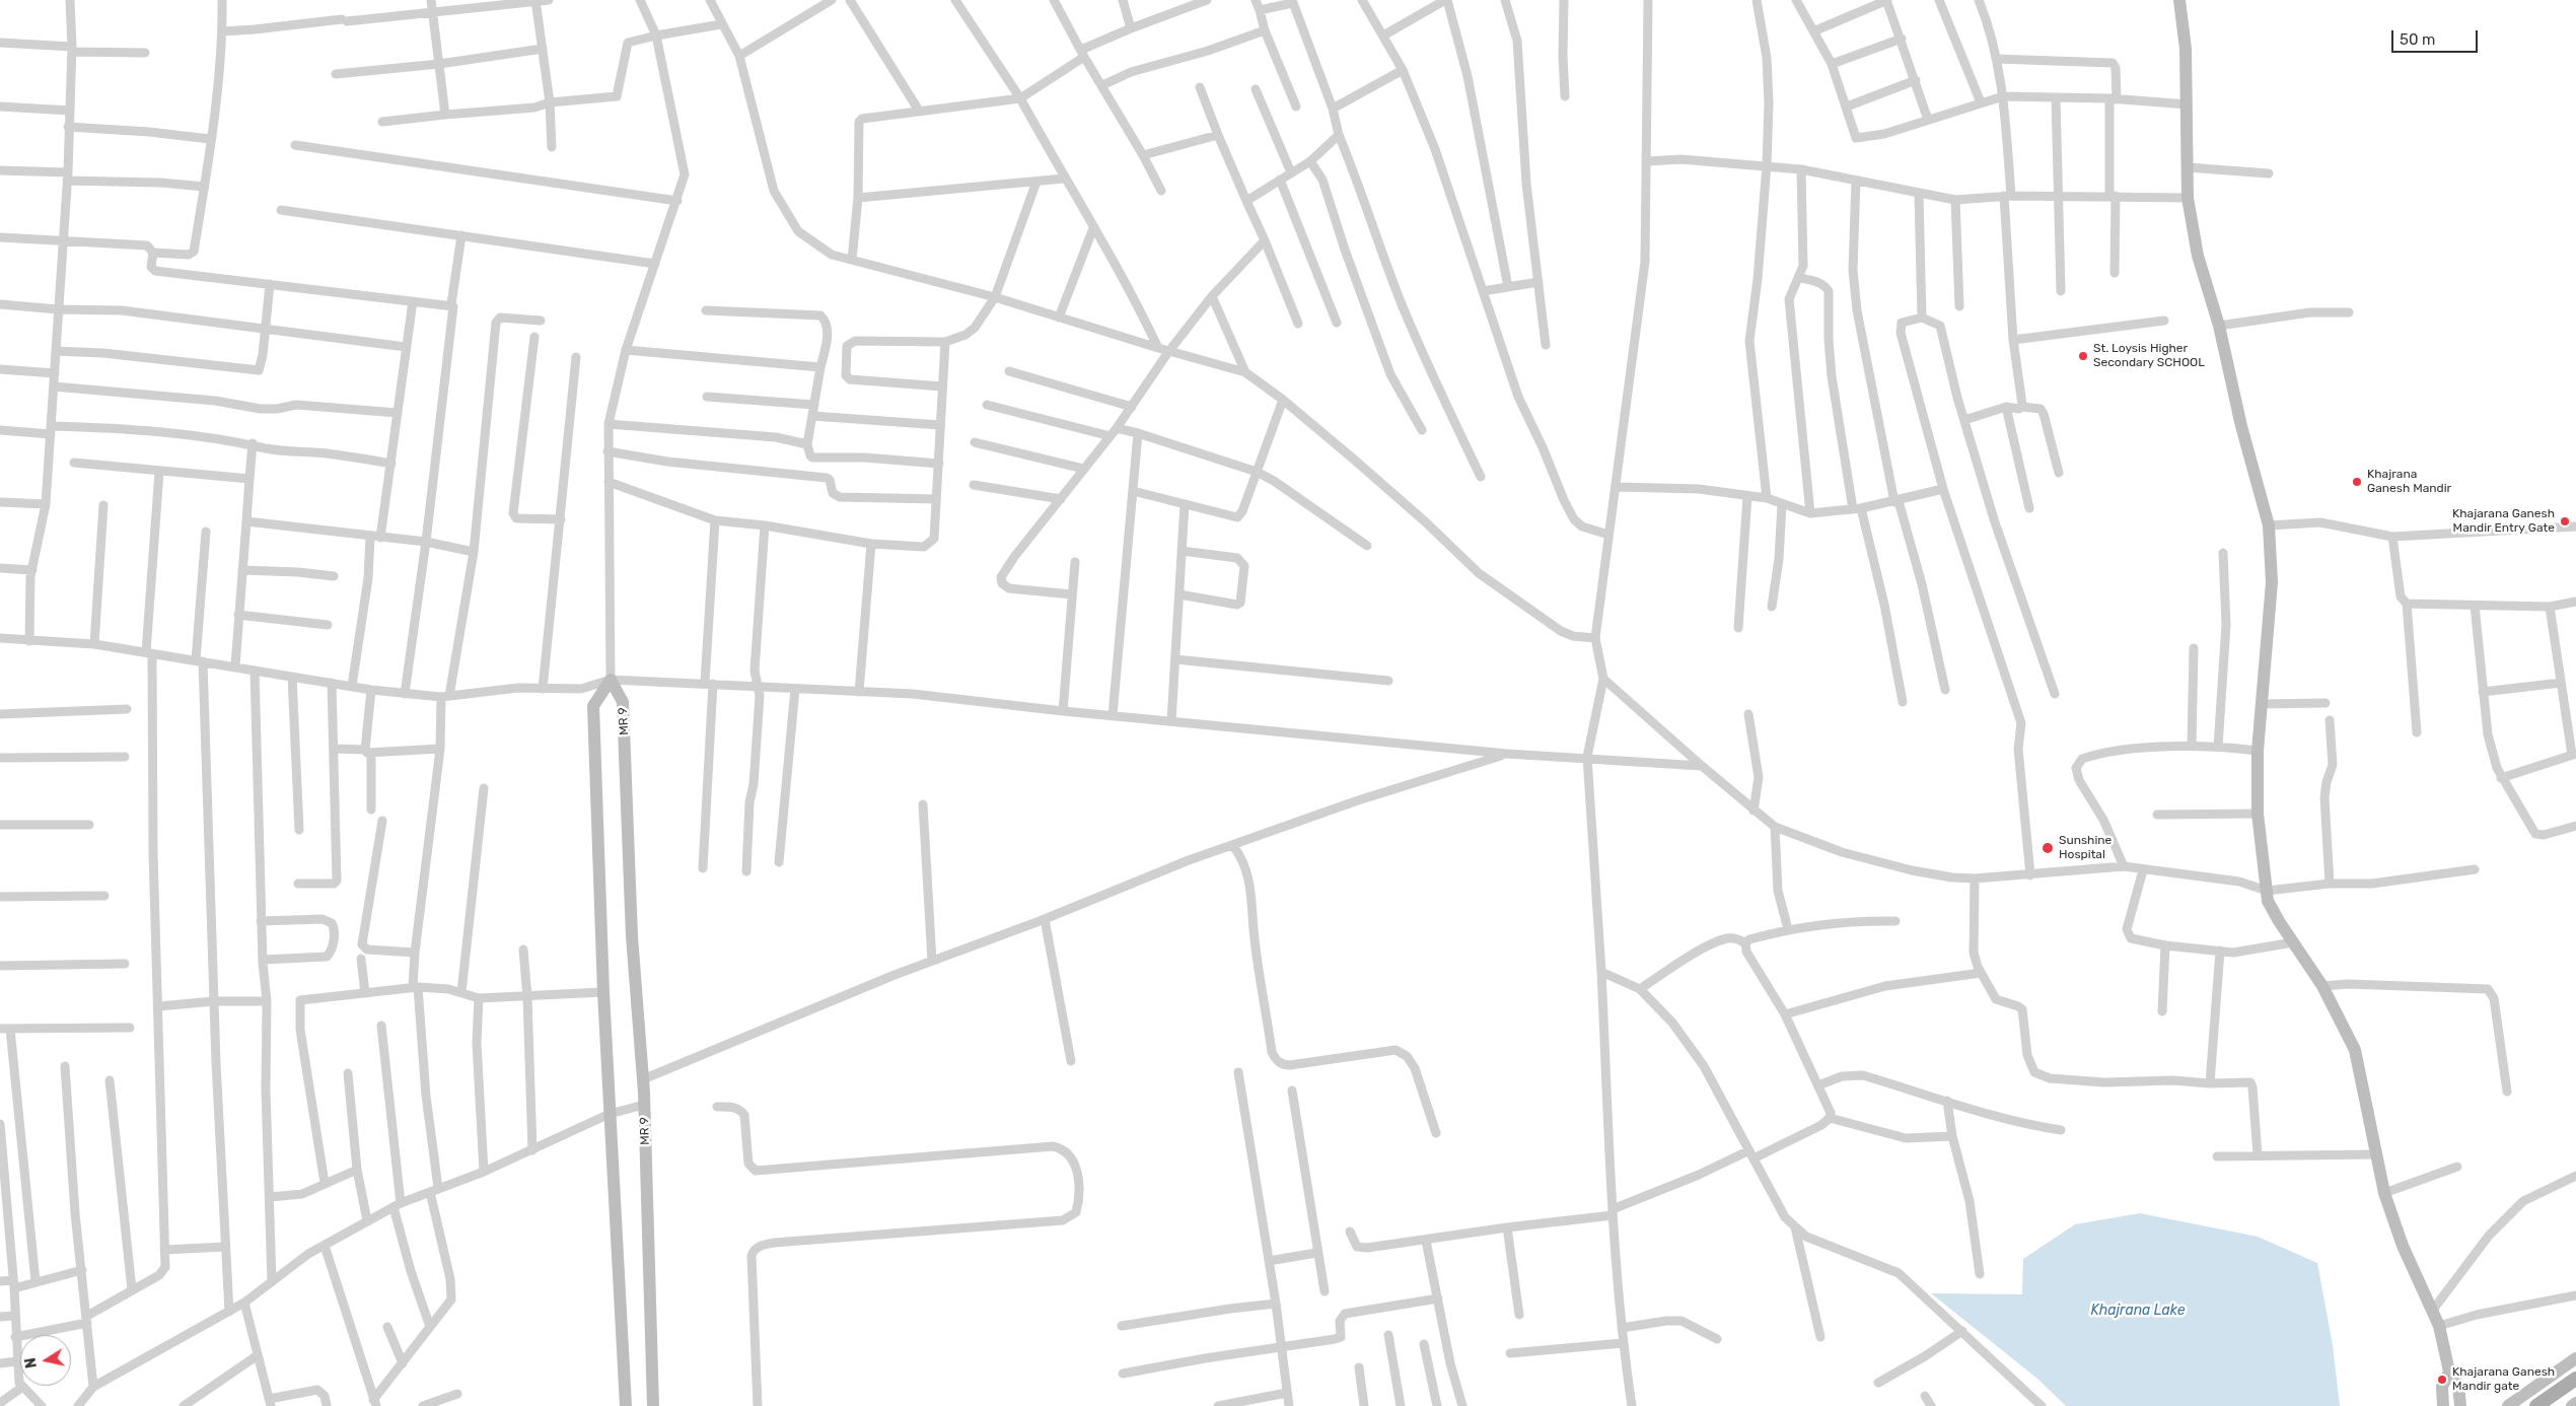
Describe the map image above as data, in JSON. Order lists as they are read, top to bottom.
{
  "streets": {
    "street": ["MR 9"]
  },
  "water": ["Khajrana Lake"],
  "places": [
    "St. Loysis Higher Secondary SCHOOL",
    "Khajrana Ganesh Mandir",
    "Khajarana Ganesh Mandir Entry Gate",
    "Sunshine Hospital",
    "Khajarana Ganesh Mandir gate"
  ],
  "scale_bar": "50 m",
  "north": "left"
}
